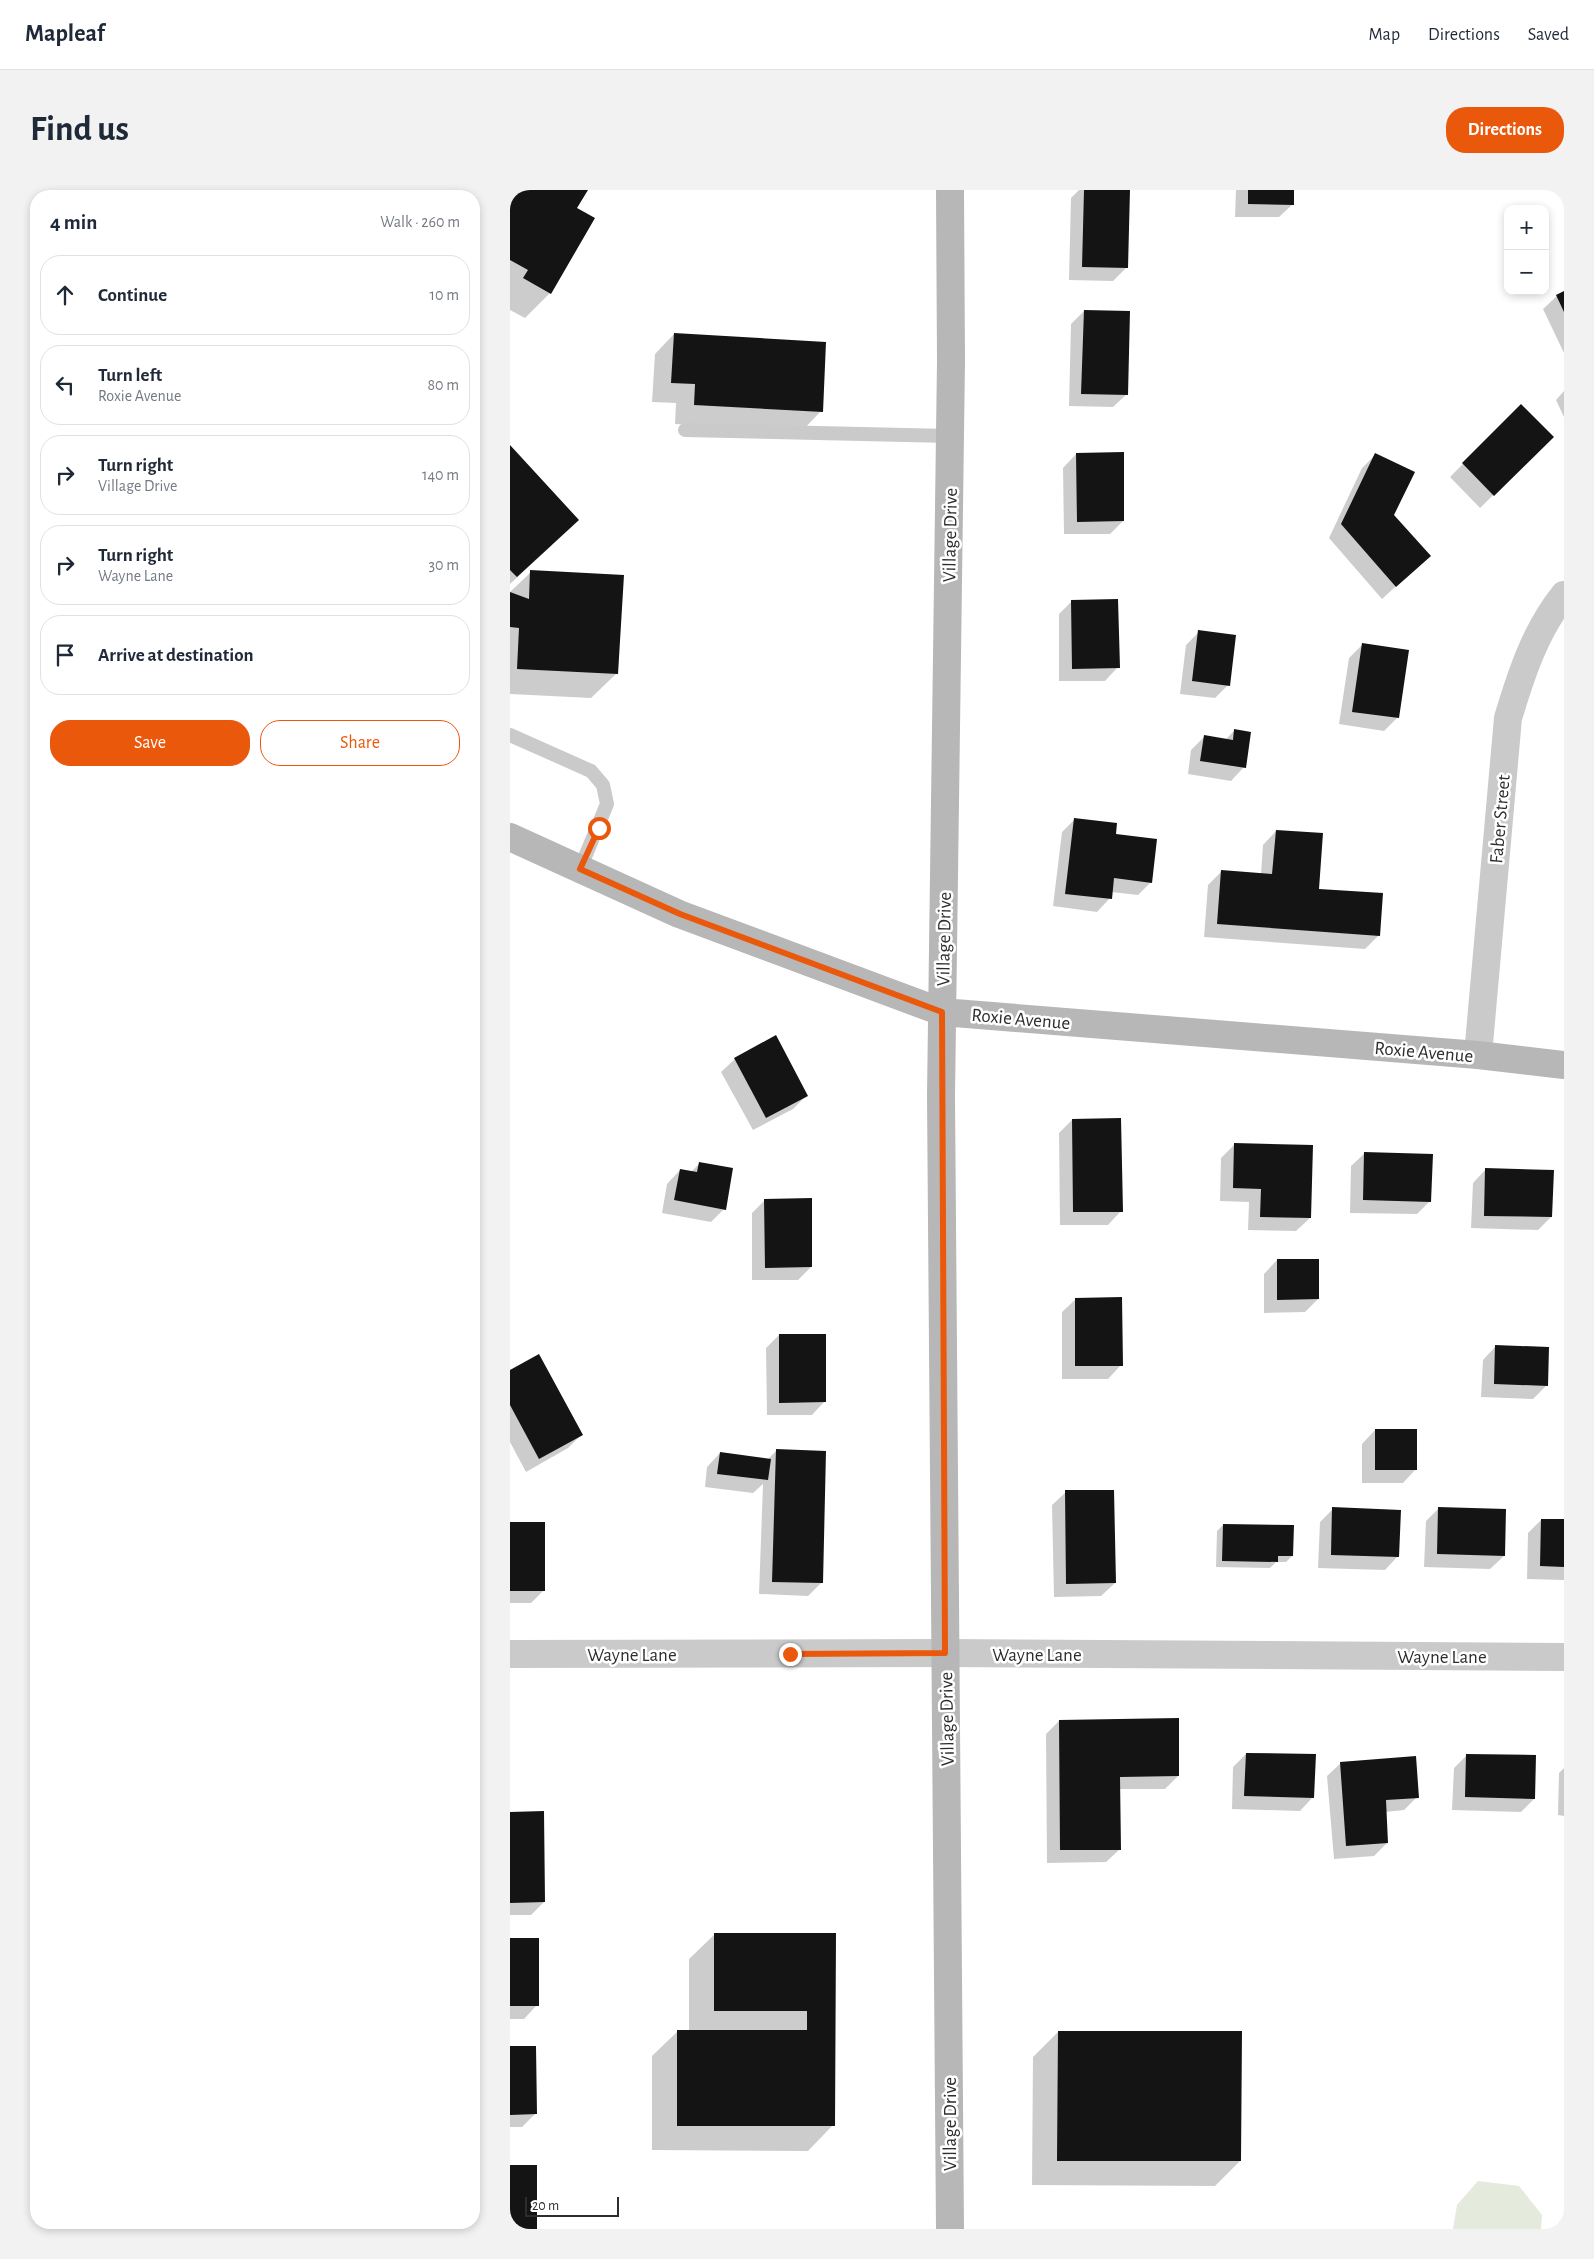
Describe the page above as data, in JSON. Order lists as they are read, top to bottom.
{
  "streets": {
    "main road": ["Village Drive", "Roxie Avenue"],
    "street": ["Faber Street", "Wayne Lane"]
  },
  "crossings": [
    ["Village Drive", "Roxie Avenue"],
    ["Village Drive", "Wayne Lane"],
    ["Faber Street", "Roxie Avenue"]
  ],
  "scale_bar": "20 m",
  "page": {
    "header": "Mapleaf",
    "nav": ["Map", "Directions", "Saved"],
    "buttons": [
      "Directions",
      ["Save", "Share"]
    ],
    "title": "Find us",
    "heading": ["4 min", "Walk · 260 m"],
    "map_buttons": ["+", "−"],
    "list": [
      ["Continue", "10 m"],
      ["Turn left", "Roxie Avenue", "80 m"],
      ["Turn right", "Village Drive", "140 m"],
      ["Turn right", "Wayne Lane", "30 m"],
      "Arrive at destination"
    ],
    "scale": "20 m"
  }
}
